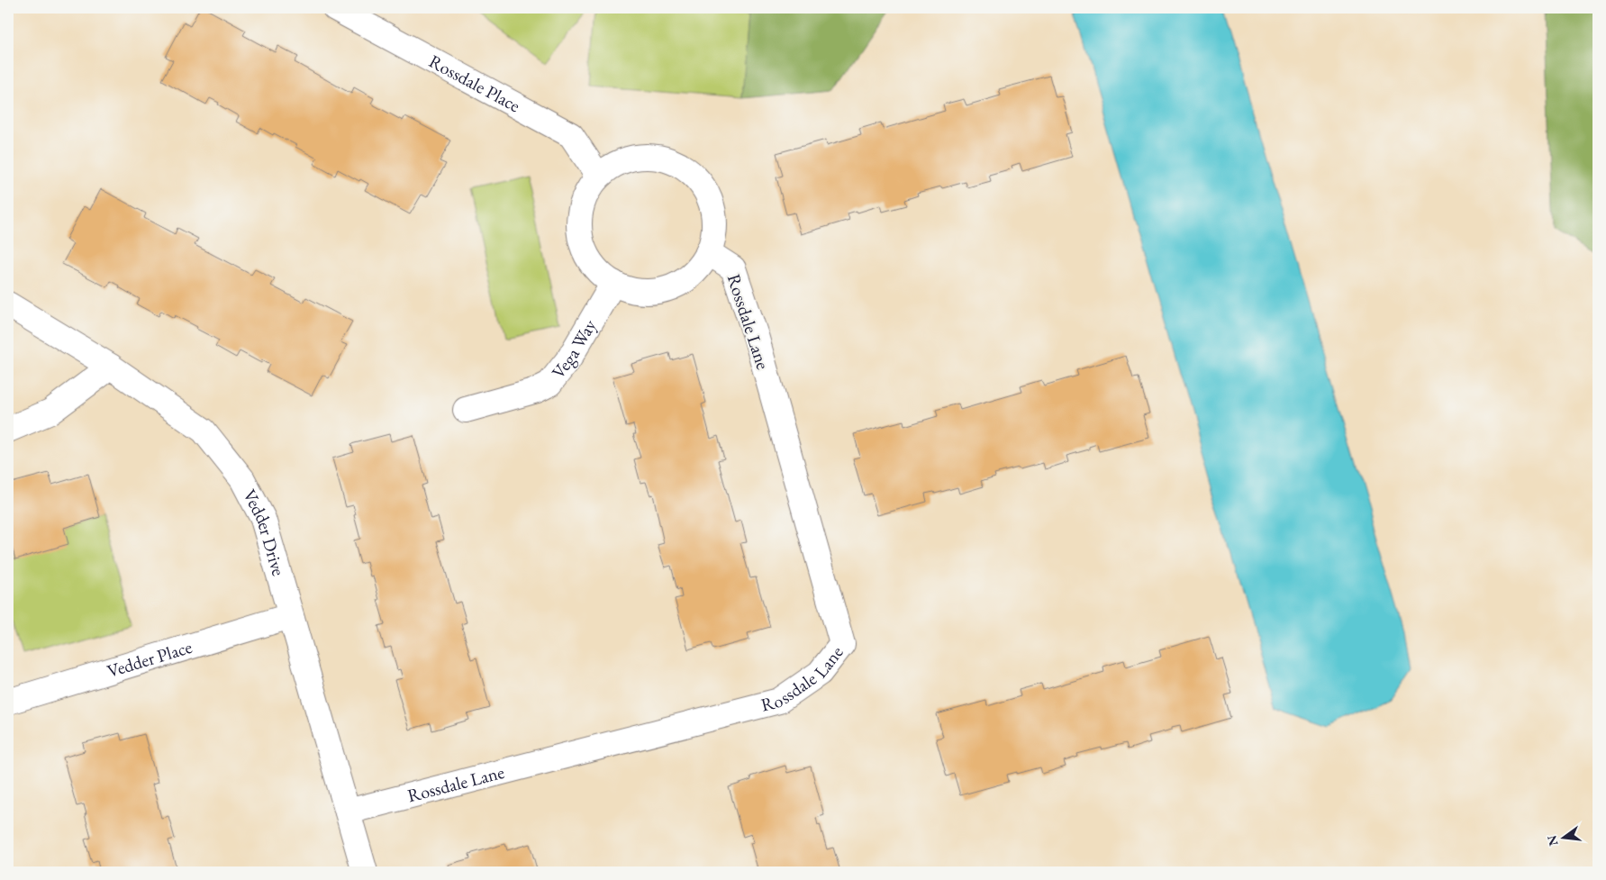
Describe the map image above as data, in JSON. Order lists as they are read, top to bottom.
{
  "streets": {
    "street": [
      "Rossdale Place",
      "Rossdale Lane",
      "Vega Way",
      "Vedder Drive",
      "Vedder Place"
    ]
  },
  "crossings": [
    ["Rossdale Place", "Rossdale Lane"],
    ["Rossdale Place", "Vega Way"],
    ["Rossdale Lane", "Vega Way"],
    ["Rossdale Lane", "Vedder Drive"],
    ["Vedder Drive", "Vedder Place"]
  ],
  "north": "left"
}
